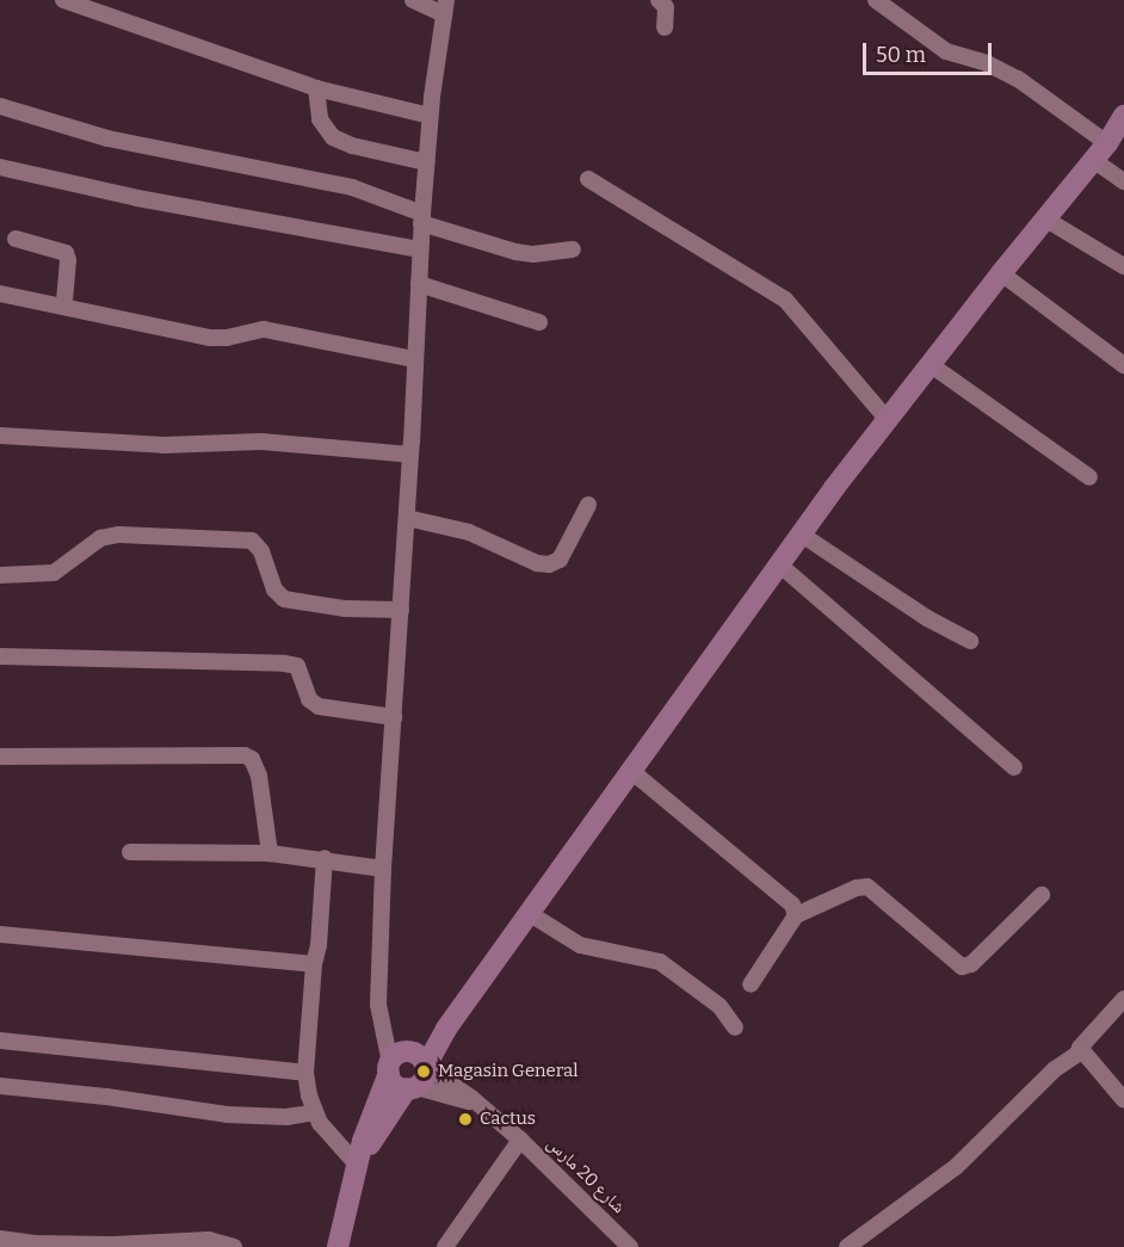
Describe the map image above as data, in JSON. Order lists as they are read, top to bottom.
{
  "streets": {
    "street": ["شارع 20 مارس"]
  },
  "places": ["Magasin General", "Cactus"],
  "scale_bar": "50 m"
}
